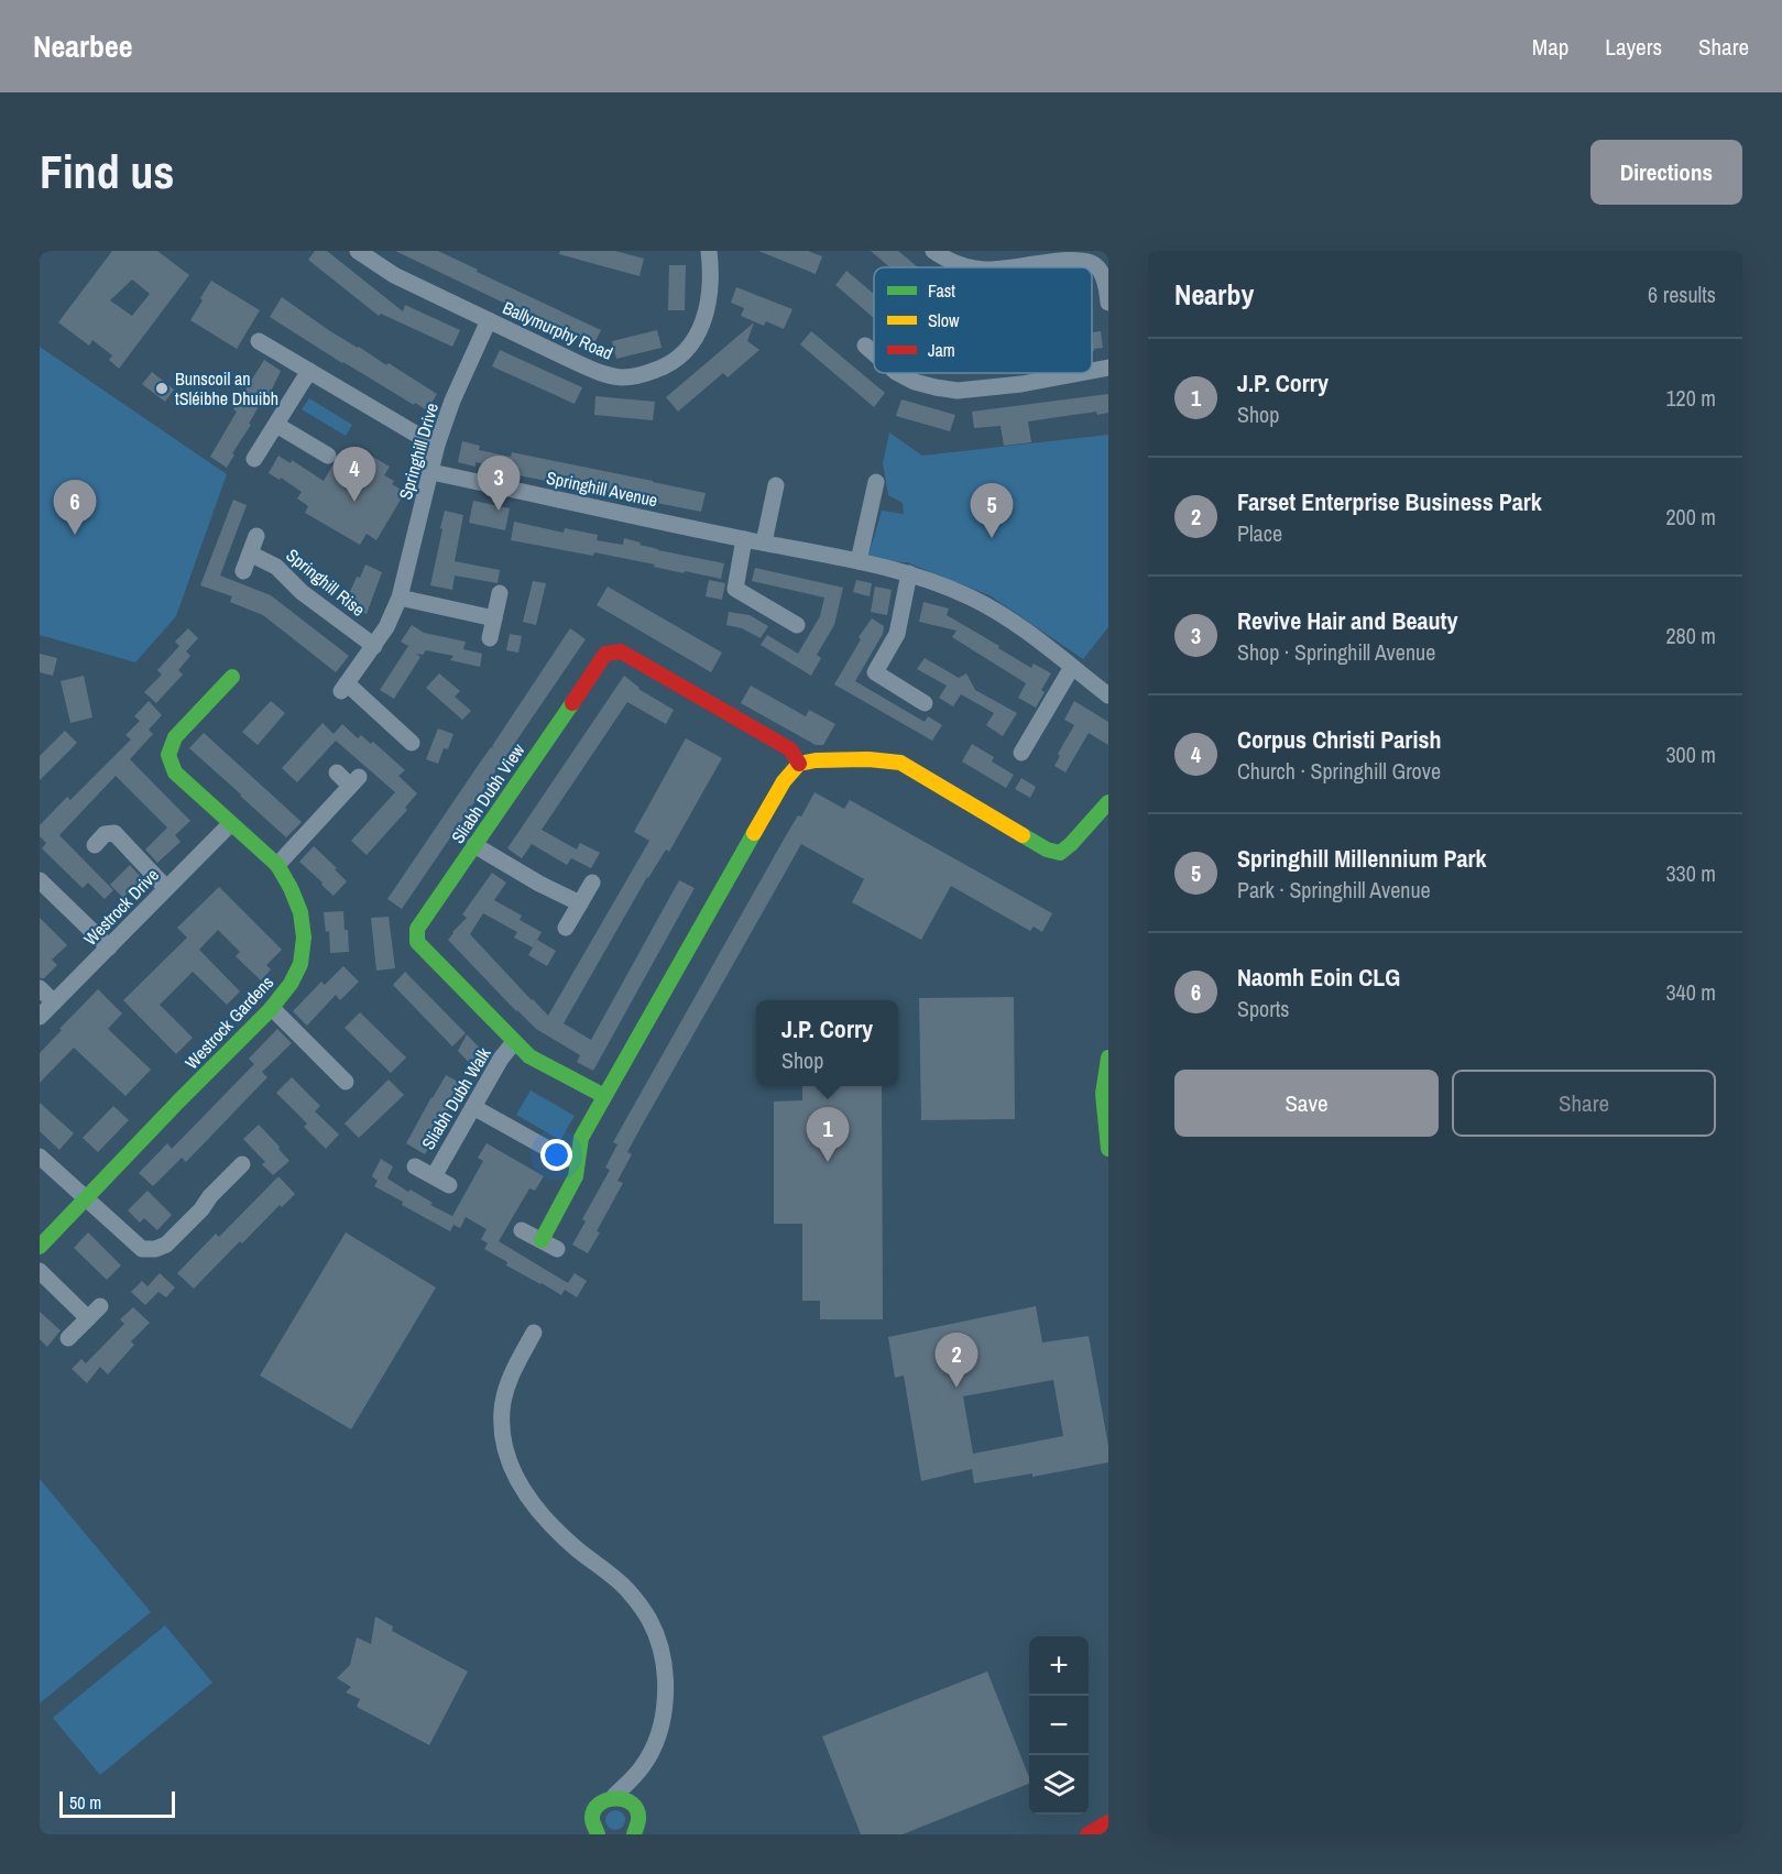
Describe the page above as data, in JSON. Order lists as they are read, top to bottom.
{
  "streets": {
    "main road": ["Sliabh Dubh View", "Westrock Gardens"],
    "street": [
      "Ballymurphy Road",
      "Springhill Drive",
      "Springhill Avenue",
      "Springhill Rise",
      "Westrock Drive",
      "Sliabh Dubh Walk"
    ]
  },
  "crossings": [
    ["Ballymurphy Road", "Springhill Drive"],
    ["Springhill Drive", "Springhill Avenue"],
    ["Springhill Drive", "Springhill Rise"],
    ["Sliabh Dubh View", "Sliabh Dubh Walk"],
    ["Westrock Drive", "Westrock Gardens"]
  ],
  "places": ["Bunscoil an tSléibhe Dhuibh"],
  "legend": ["Fast", "Slow", "Jam"],
  "scale_bar": "50 m",
  "page": {
    "header": "Nearbee",
    "nav": ["Map", "Layers", "Share"],
    "buttons": [
      "Directions",
      ["Save", "Share"]
    ],
    "title": "Find us",
    "heading": ["Nearby", "6 results"],
    "list": [
      {
        "mark": "1",
        "name": "J.P. Corry",
        "note": "Shop",
        "value": "120 m"
      },
      {
        "mark": "2",
        "name": "Farset Enterprise Business Park",
        "note": "Place",
        "value": "200 m"
      },
      {
        "mark": "3",
        "name": "Revive Hair and Beauty",
        "note": "Shop · Springhill Avenue",
        "value": "280 m"
      },
      {
        "mark": "4",
        "name": "Corpus Christi Parish",
        "note": "Church · Springhill Grove",
        "value": "300 m"
      },
      {
        "mark": "5",
        "name": "Springhill Millennium Park",
        "note": "Park · Springhill Avenue",
        "value": "330 m"
      },
      {
        "mark": "6",
        "name": "Naomh Eoin CLG",
        "note": "Sports",
        "value": "340 m"
      }
    ],
    "pins": [
      "4",
      "3",
      "6",
      "5",
      "1",
      "2"
    ],
    "popup": ["J.P. Corry", "Shop"],
    "map_buttons": ["+", "−"],
    "scale": "50 m"
  }
}
